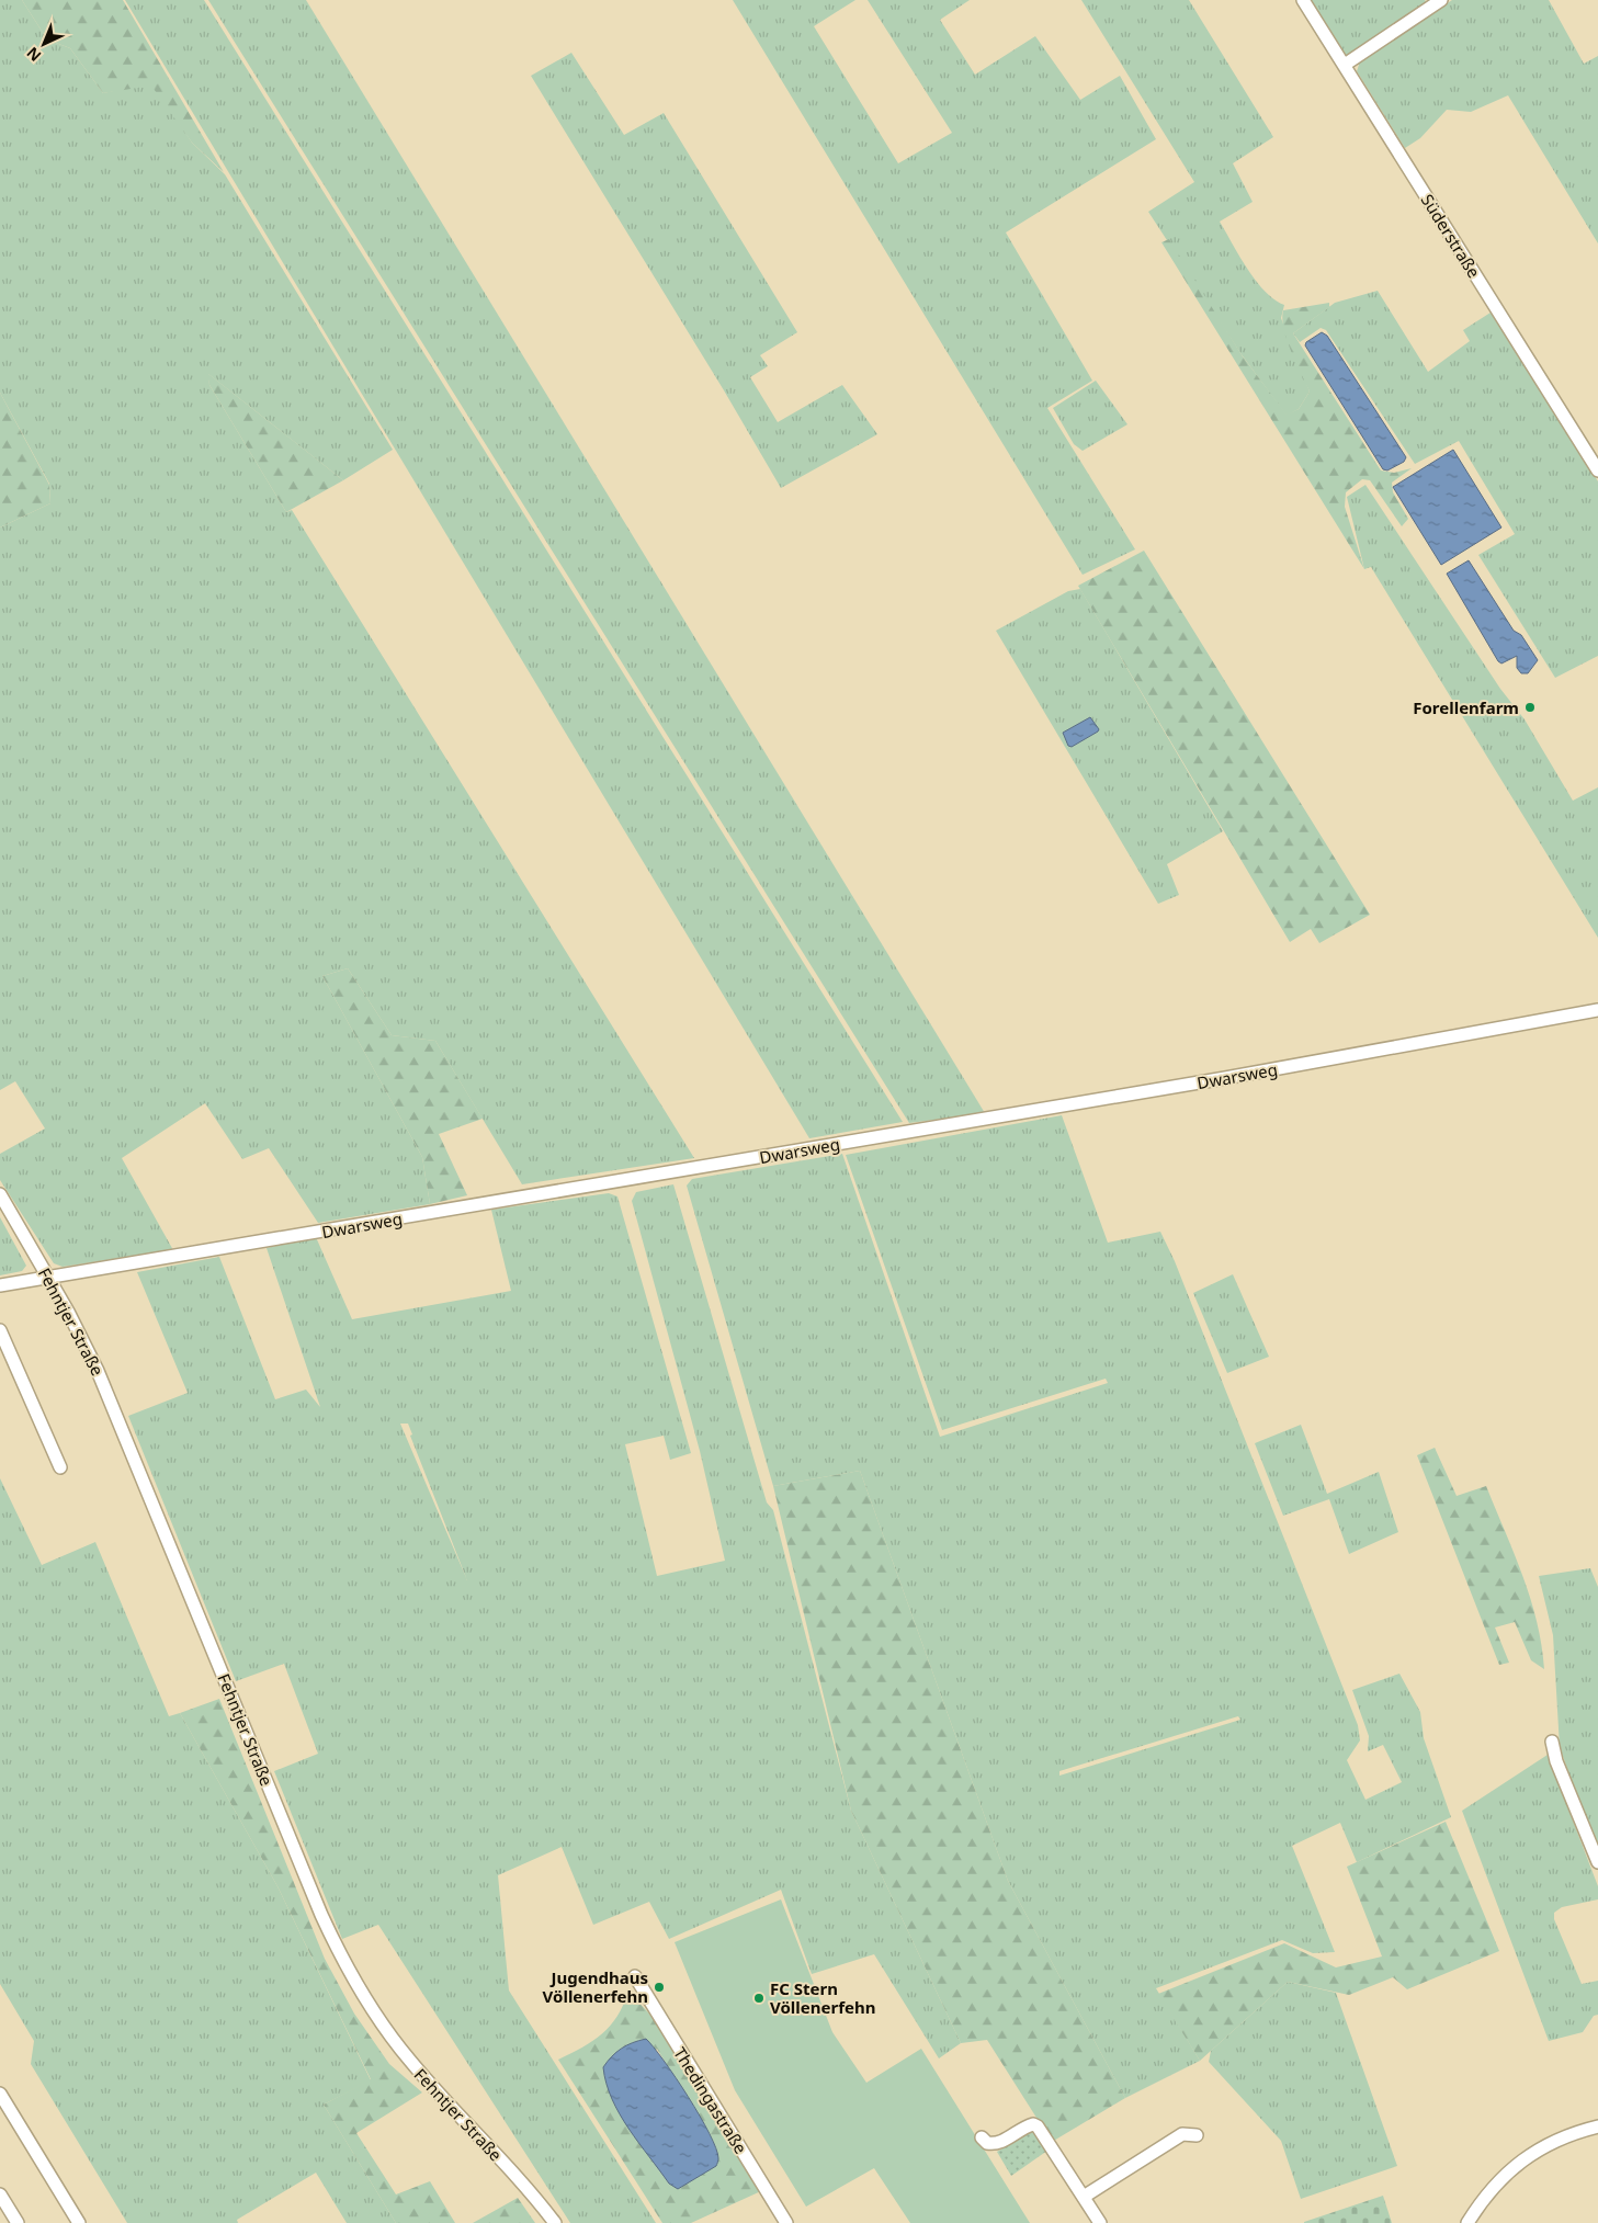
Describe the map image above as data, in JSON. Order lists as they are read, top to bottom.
{
  "streets": {
    "street": [
      "Süderstraße",
      "Dwarsweg",
      "Fehntjer Straße",
      "Thedingastraße"
    ]
  },
  "crossings": [
    ["Dwarsweg", "Fehntjer Straße"]
  ],
  "places": ["Forellenfarm", "Jugendhaus Völlenerfehn", "FC Stern Völlenerfehn"],
  "north": "bottom left"
}
